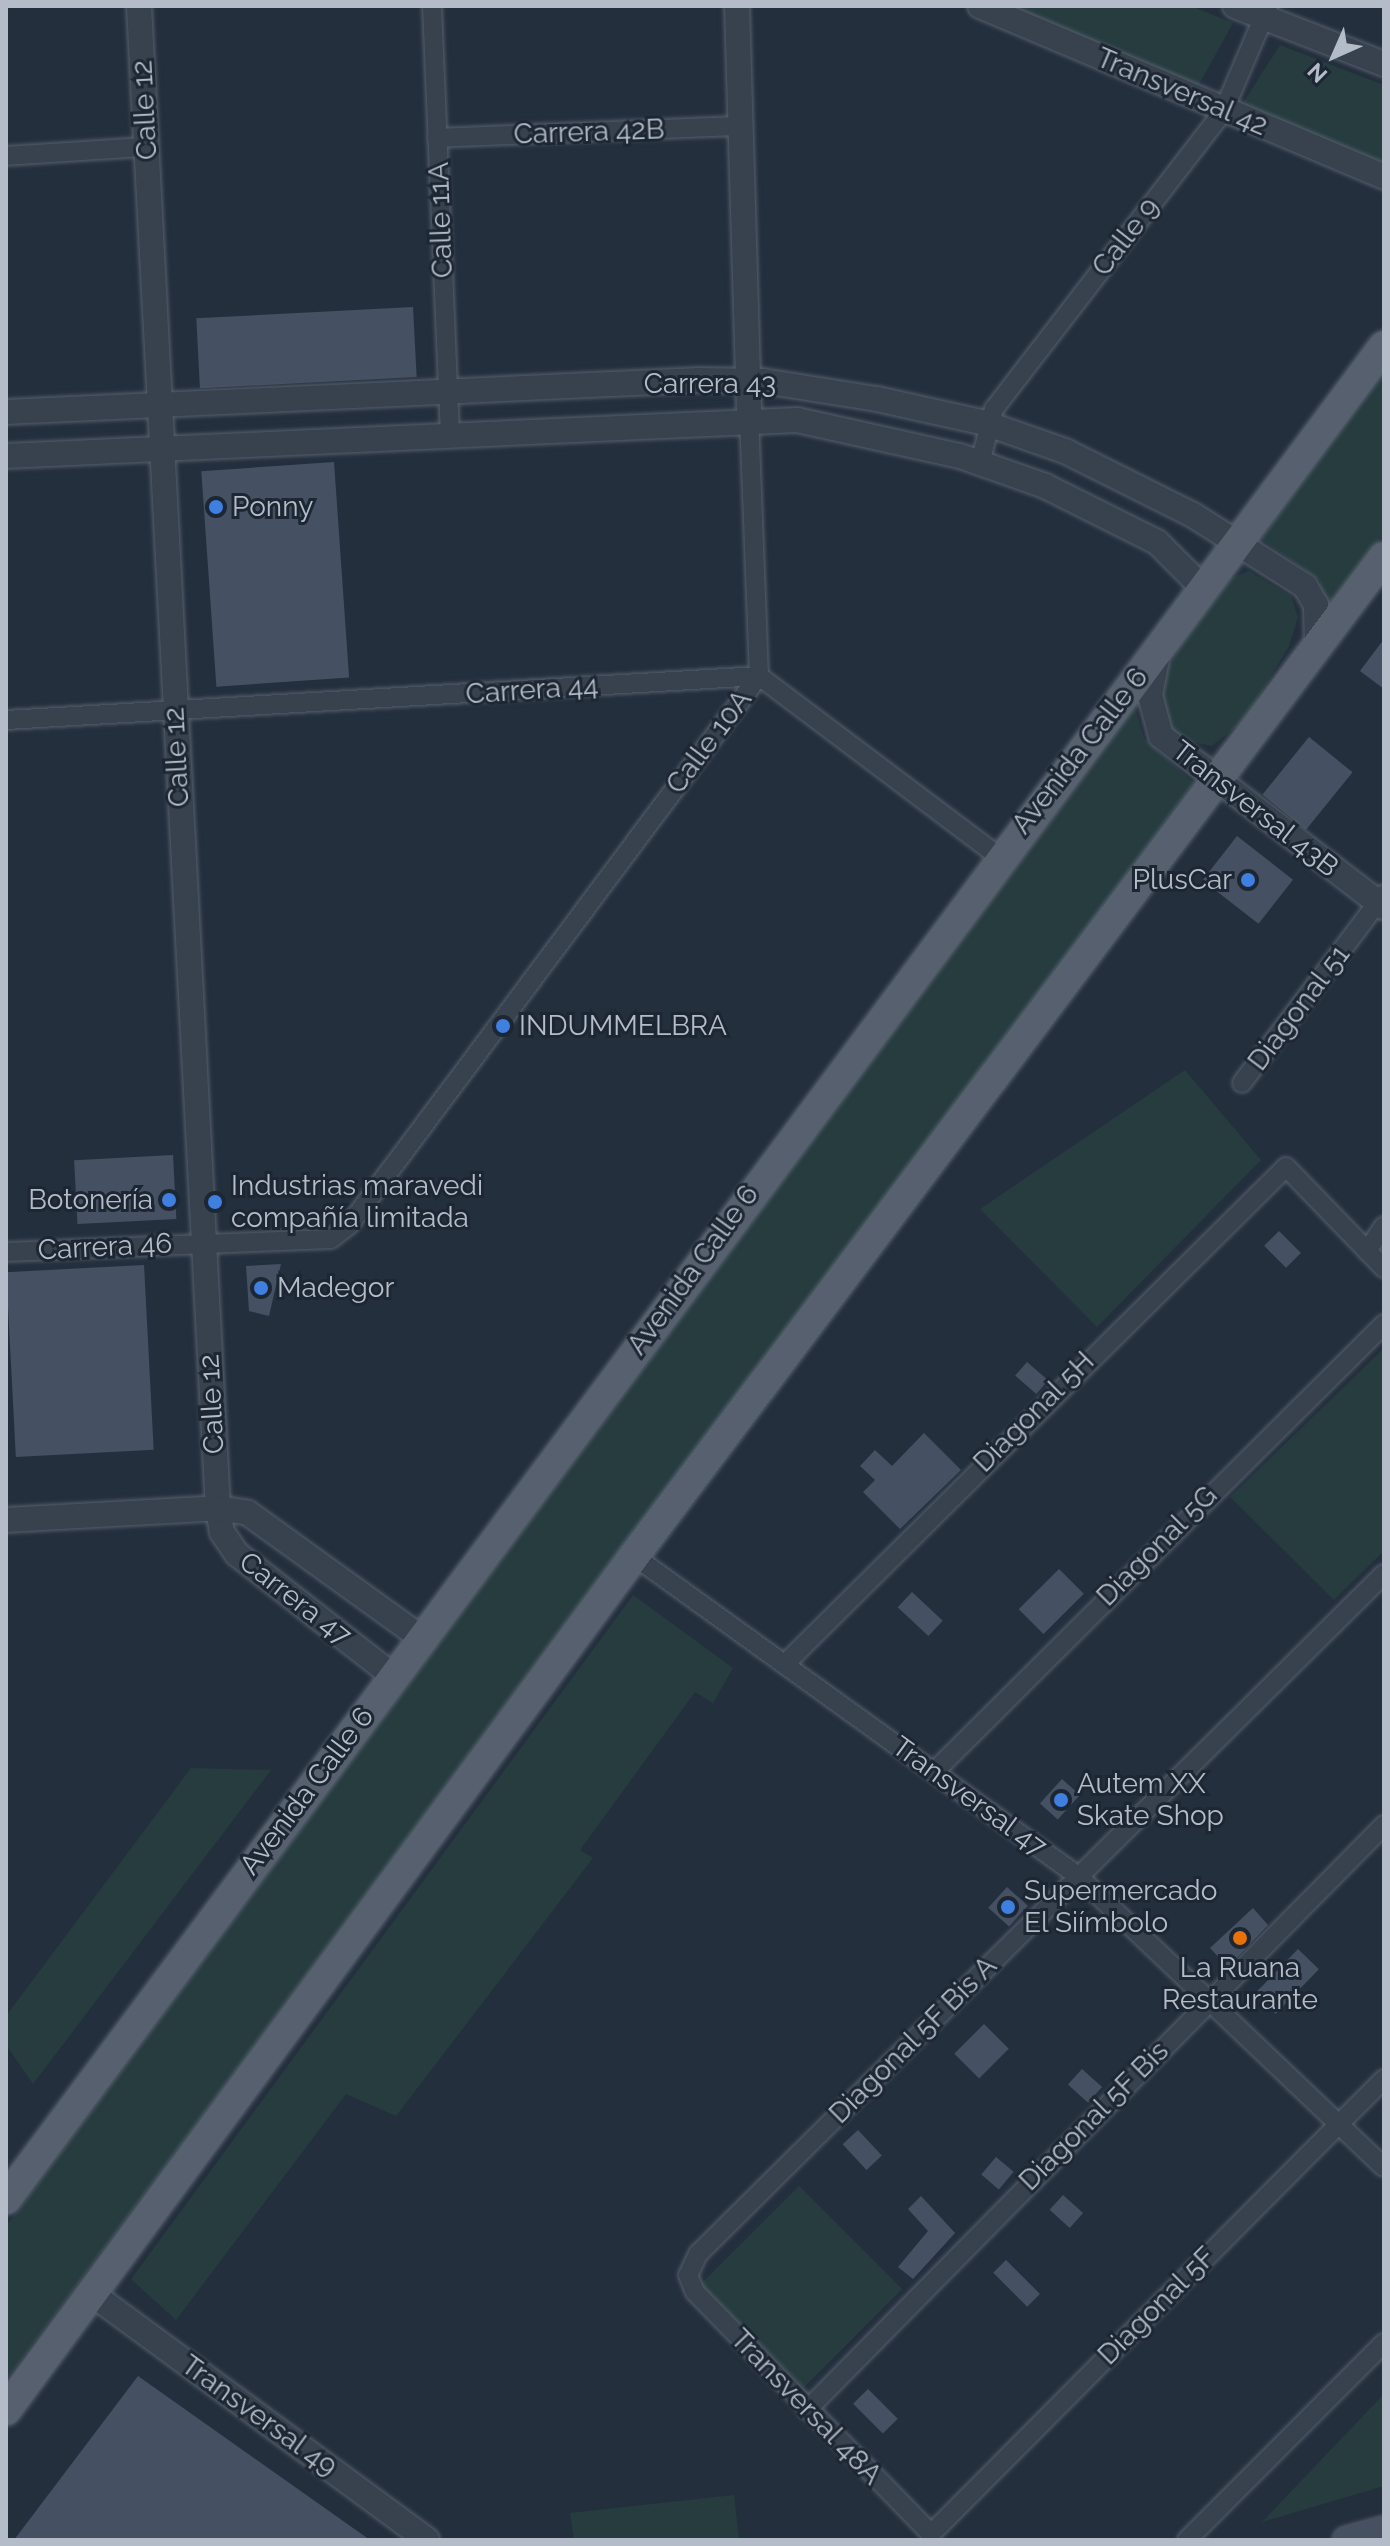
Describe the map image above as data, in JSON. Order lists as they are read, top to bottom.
{
  "streets": {
    "main road": ["Avenida Calle 6"],
    "street": [
      "Transversal 42",
      "Calle 12",
      "Carrera 42B",
      "Calle 11A",
      "Calle 9",
      "Carrera 43",
      "Carrera 44",
      "Calle 10A",
      "Transversal 43B",
      "Diagonal 51",
      "Carrera 46",
      "Diagonal 5H",
      "Diagonal 5G",
      "Carrera 47",
      "Transversal 47",
      "Diagonal 5F Bis A",
      "Diagonal 5F Bis",
      "Diagonal 5F",
      "Transversal 48A",
      "Transversal 49"
    ]
  },
  "crossings": [
    ["Transversal 42", "Calle 9"],
    ["Calle 12", "Carrera 43"],
    ["Calle 12", "Carrera 44"],
    ["Calle 12", "Calle 10A"],
    ["Calle 12", "Carrera 46"],
    ["Calle 12", "Carrera 47"],
    ["Carrera 42B", "Calle 11A"],
    ["Carrera 42B", "Calle 10A"],
    ["Calle 11A", "Carrera 43"],
    ["Calle 9", "Carrera 43"],
    ["Carrera 43", "Calle 10A"],
    ["Carrera 43", "Avenida Calle 6"],
    ["Carrera 44", "Calle 10A"],
    ["Calle 10A", "Carrera 46"],
    ["Avenida Calle 6", "Transversal 43B"],
    ["Avenida Calle 6", "Carrera 47"],
    ["Transversal 43B", "Diagonal 51"],
    ["Diagonal 5H", "Transversal 47"],
    ["Diagonal 5G", "Transversal 47"],
    ["Transversal 47", "Diagonal 5F Bis A"],
    ["Transversal 47", "Diagonal 5F Bis"],
    ["Transversal 47", "Diagonal 5F"],
    ["Diagonal 5F Bis A", "Transversal 48A"],
    ["Diagonal 5F Bis", "Transversal 48A"],
    ["Diagonal 5F", "Transversal 48A"]
  ],
  "places": [
    "Ponny",
    "PlusCar",
    "INDUMMELBRA",
    "Botonería",
    "Industrias maravedi compañía limitada",
    "Madegor",
    "Autem XX Skate Shop",
    "Supermercado El Siímbolo",
    "La Ruana Restaurante"
  ],
  "north": "bottom left"
}
